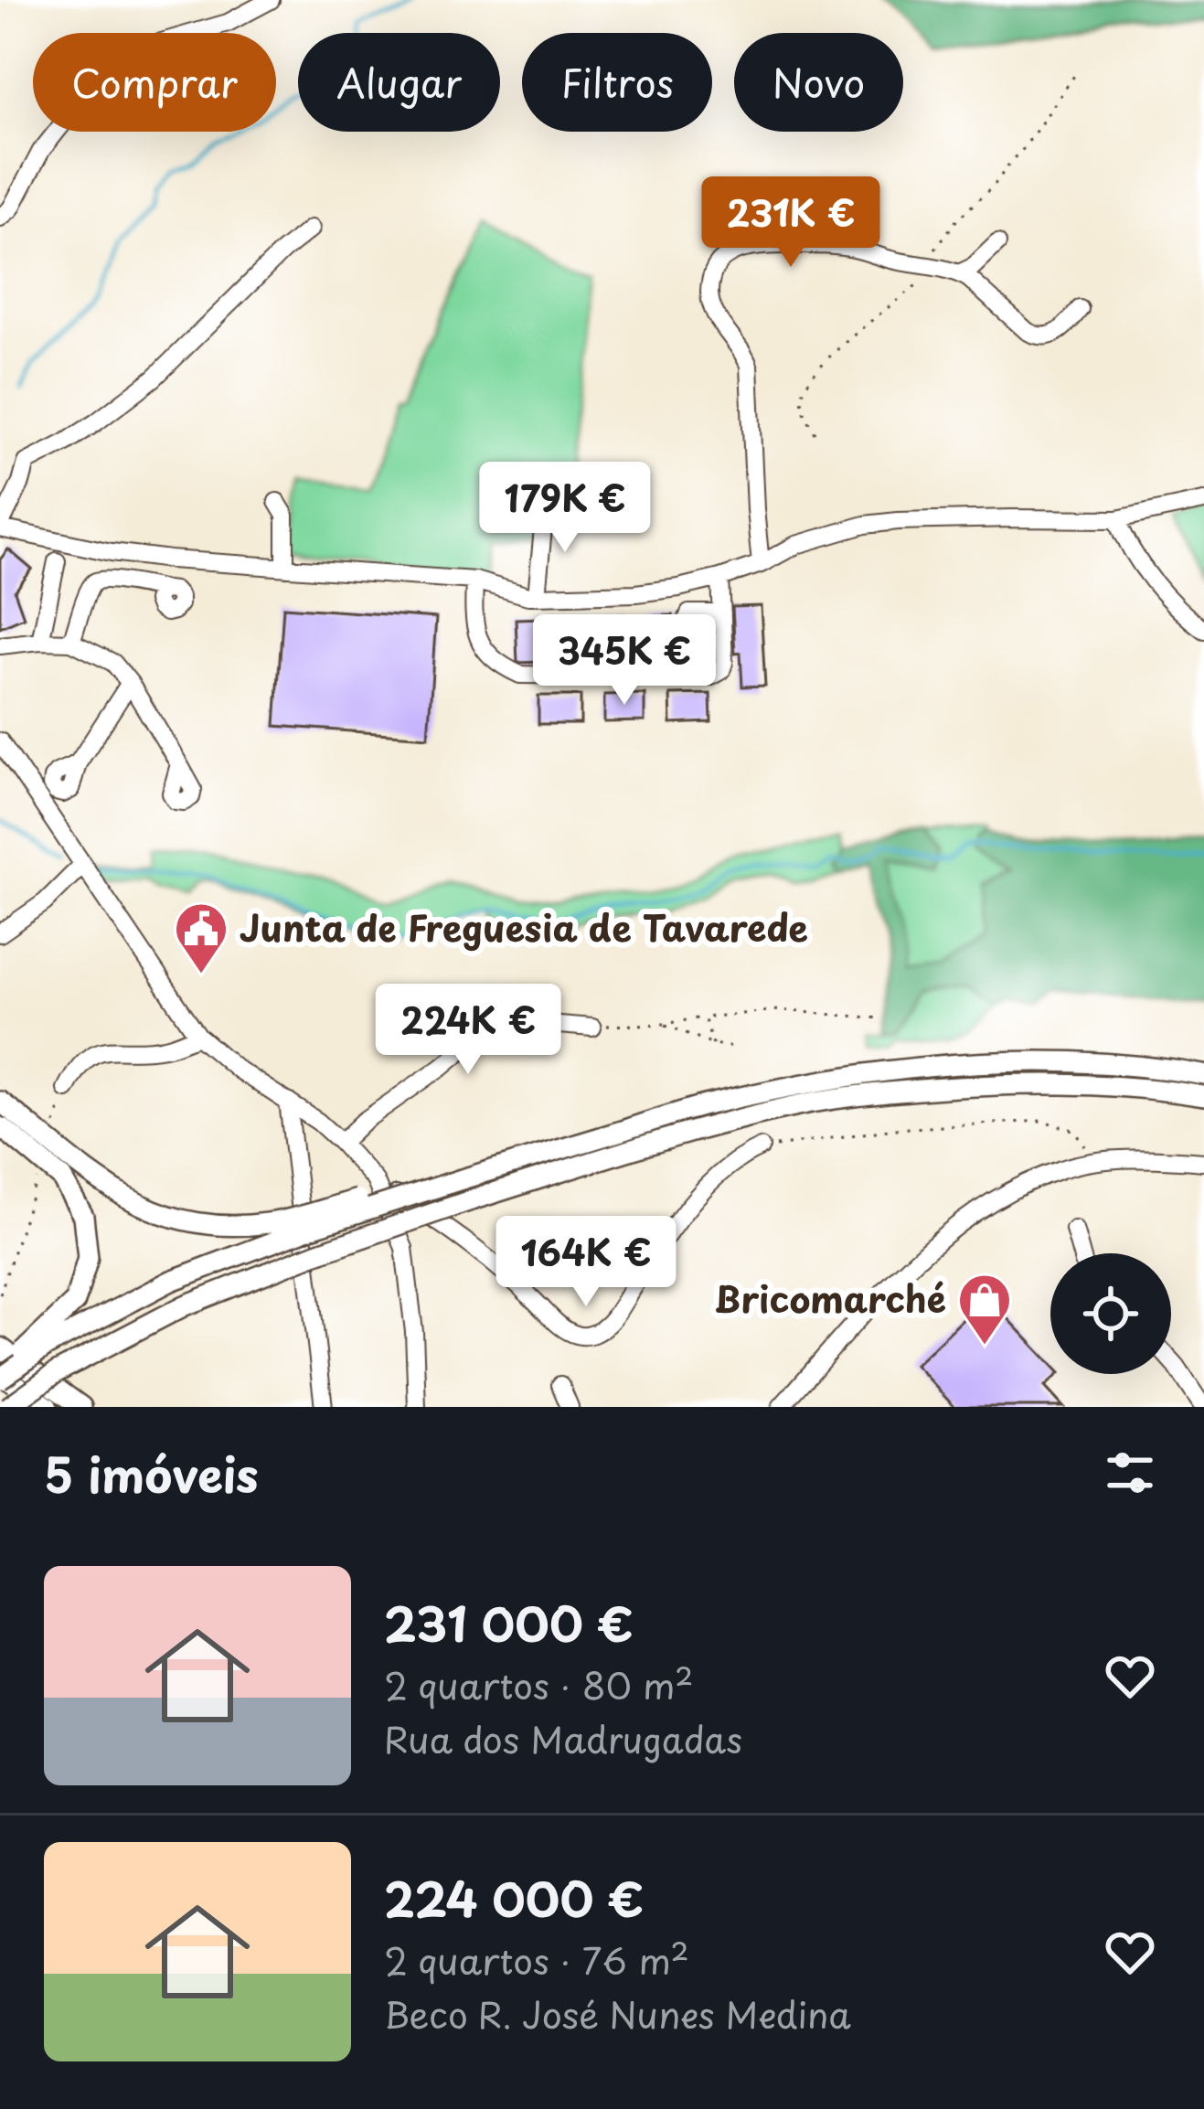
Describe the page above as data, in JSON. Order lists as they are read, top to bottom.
{
  "places": {
    "public building": ["Junta de Freguesia de Tavarede"],
    "shop": ["Bricomarché"]
  },
  "page": {
    "chip": [
      "Comprar",
      "Alugar",
      "Filtros",
      "Novo"
    ],
    "price": [
      "231K €",
      "179K €",
      "345K €",
      "224K €",
      "164K €"
    ],
    "heading": "5 imóveis",
    "list": [
      {
        "name": "231 000 €",
        "note": "2 quartos · 80 m² · Rua dos Madrugadas"
      },
      {
        "name": "224 000 €",
        "note": "2 quartos · 76 m² · Beco R. José Nunes Medina"
      }
    ]
  }
}
